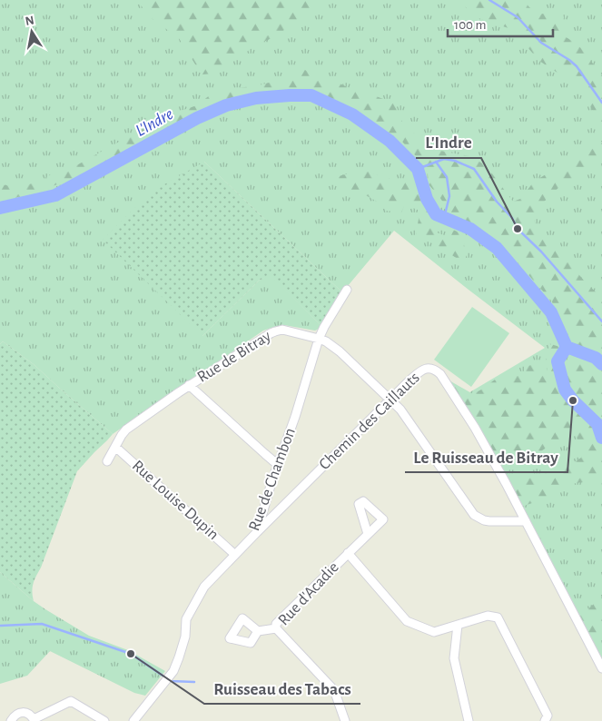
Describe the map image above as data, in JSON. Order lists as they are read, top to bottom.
{
  "streets": {
    "street": [
      "Rue de Bitray",
      "Chemin des Caillauts",
      "Rue de Chambon",
      "Rue Louise Dupin",
      "Rue d'Acadie"
    ]
  },
  "crossings": [
    ["Rue de Bitray", "Chemin des Caillauts"],
    ["Rue de Bitray", "Rue de Chambon"],
    ["Rue de Bitray", "Rue Louise Dupin"],
    ["Chemin des Caillauts", "Rue de Chambon"],
    ["Rue de Chambon", "Rue Louise Dupin"]
  ],
  "water": ["L'Indre"],
  "places": ["L'Indre", "Le Ruisseau de Bitray", "Ruisseau des Tabacs"],
  "scale_bar": "100 m",
  "north": "top"
}
